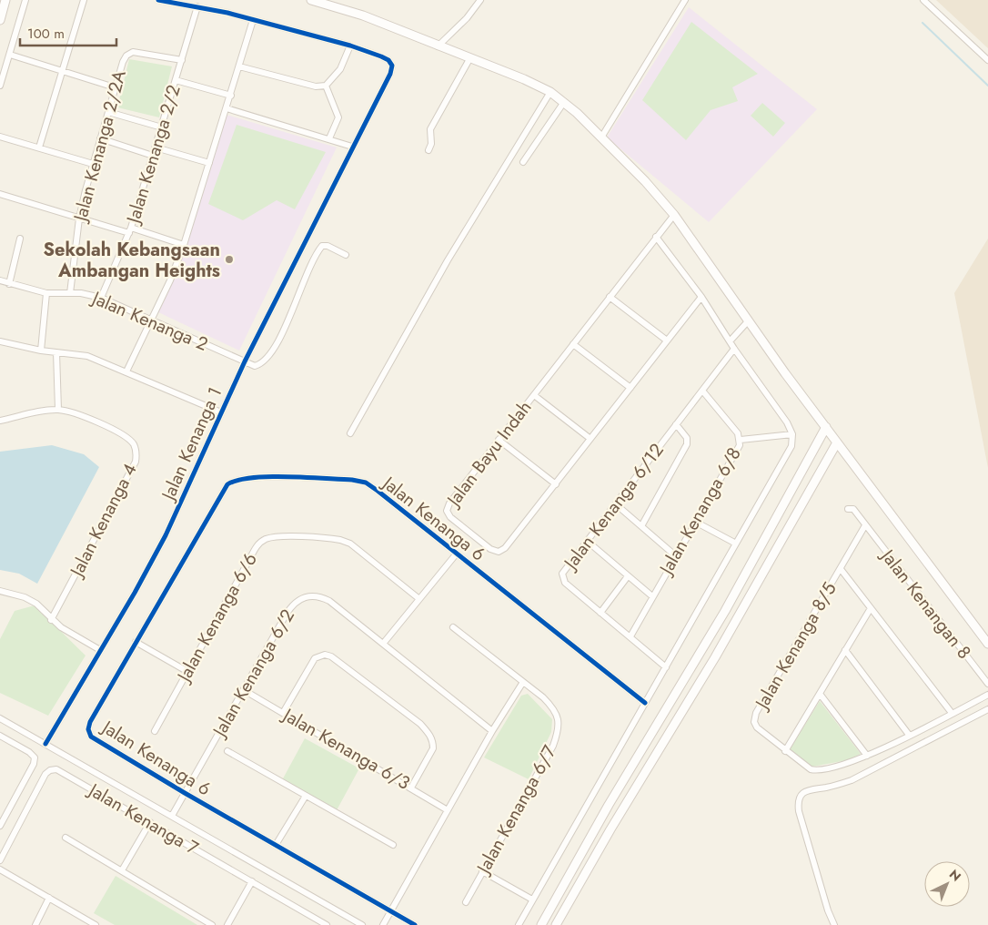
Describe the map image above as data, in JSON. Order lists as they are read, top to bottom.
{
  "streets": {
    "street": [
      "Jalan Kenanga 2/2A",
      "Jalan Kenanga 2/2",
      "Jalan Kenanga 2",
      "Jalan Kenanga 1",
      "Jalan Bayu Indah",
      "Jalan Kenanga 6/12",
      "Jalan Kenanga 6/8",
      "Jalan Kenanga 6",
      "Jalan Kenanga 4",
      "Jalan Kenangan 8",
      "Jalan Kenanga 6/6",
      "Jalan Kenanga 8/5",
      "Jalan Kenanga 6/2",
      "Jalan Kenanga 6/3",
      "Jalan Kenanga 6/7",
      "Jalan Kenanga 7"
    ]
  },
  "crossings": [
    ["Jalan Kenanga 2/2A", "Jalan Kenanga 2/2"],
    ["Jalan Kenanga 2/2A", "Jalan Kenanga 2"],
    ["Jalan Kenanga 2/2", "Jalan Kenanga 2"],
    ["Jalan Kenanga 2", "Jalan Kenanga 1"],
    ["Jalan Kenanga 6/12", "Jalan Kenanga 6/8"],
    ["Jalan Kenanga 6", "Jalan Kenanga 6/2"],
    ["Jalan Kenangan 8", "Jalan Kenanga 8/5"],
    ["Jalan Kenanga 6/2", "Jalan Kenanga 6/3"]
  ],
  "places": ["Sekolah Kebangsaan Ambangan Heights"],
  "scale_bar": "100 m",
  "north": "top right"
}
